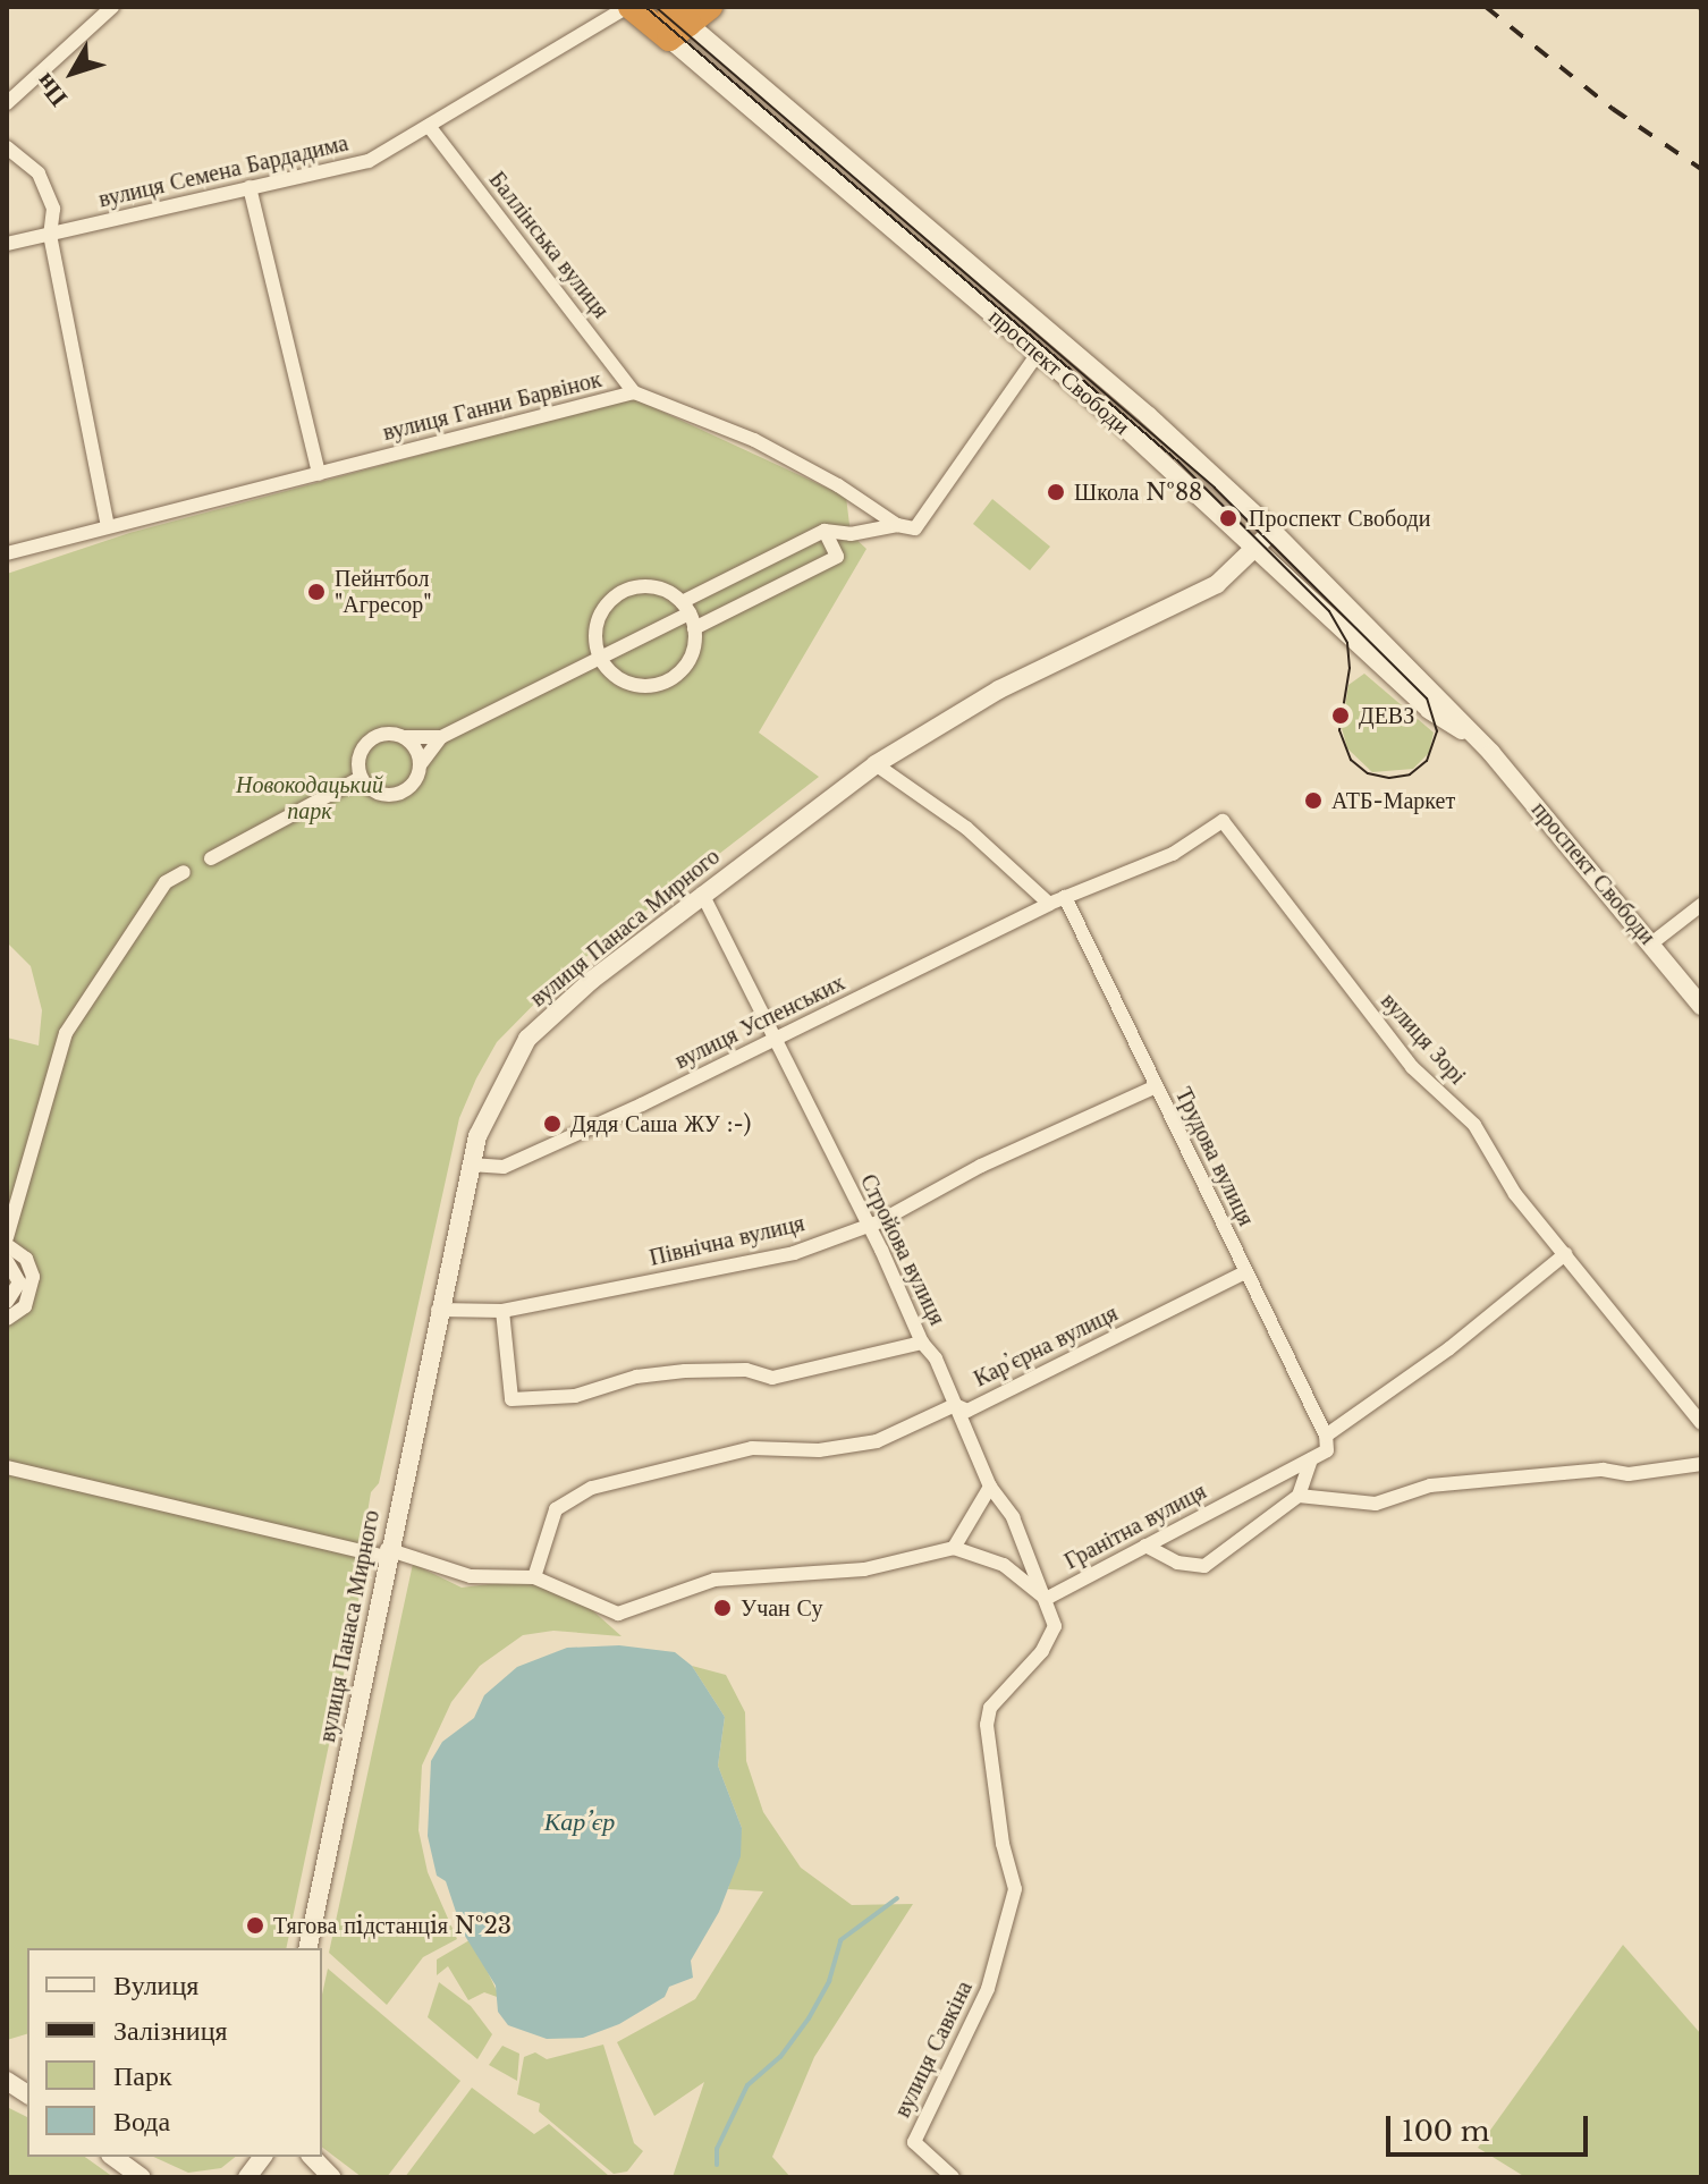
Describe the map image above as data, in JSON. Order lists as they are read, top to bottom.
{
  "streets": {
    "highway": ["проспект Свободи"],
    "main road": ["вулиця Панаса Мирного"],
    "street": [
      "вулиця Семена Бардадима",
      "Баллінська вулиця",
      "вулиця Ганни Барвінок",
      "вулиця Успенських",
      "вулиця Зорі",
      "Трудова вулиця",
      "Північна вулиця",
      "Стройова вулиця",
      "Карʼєрна вулиця",
      "Гранітна вулиця",
      "вулиця Савкіна"
    ]
  },
  "crossings": [
    ["вулиця Семена Бардадима", "Баллінська вулиця"],
    ["вулиця Семена Бардадима", "проспект Свободи"],
    ["Баллінська вулиця", "вулиця Ганни Барвінок"],
    ["проспект Свободи", "вулиця Панаса Мирного"],
    ["вулиця Панаса Мирного", "вулиця Успенських"],
    ["вулиця Панаса Мирного", "Північна вулиця"],
    ["вулиця Панаса Мирного", "Стройова вулиця"],
    ["вулиця Успенських", "вулиця Зорі"],
    ["вулиця Успенських", "Трудова вулиця"],
    ["вулиця Успенських", "Стройова вулиця"],
    ["вулиця Зорі", "Трудова вулиця"],
    ["Трудова вулиця", "Північна вулиця"],
    ["Трудова вулиця", "Карʼєрна вулиця"],
    ["Північна вулиця", "Стройова вулиця"],
    ["Стройова вулиця", "Карʼєрна вулиця"],
    ["Стройова вулиця", "Гранітна вулиця"],
    ["Стройова вулиця", "вулиця Савкіна"]
  ],
  "water": ["Кар’єр"],
  "parks": ["Новокодацький парк"],
  "places": [
    "Школа №88",
    "Проспект Свободи",
    "Пейнтбол \"Агресор\"",
    "ДЕВЗ",
    "АТБ-Маркет",
    "Дядя Саша ЖУ :-)",
    "Учан Су",
    "Тягова пiдстанцiя №23"
  ],
  "legend": [
    "Вулиця",
    "Залізниця",
    "Парк",
    "Вода"
  ],
  "scale_bar": "100 m",
  "north": "bottom left"
}
